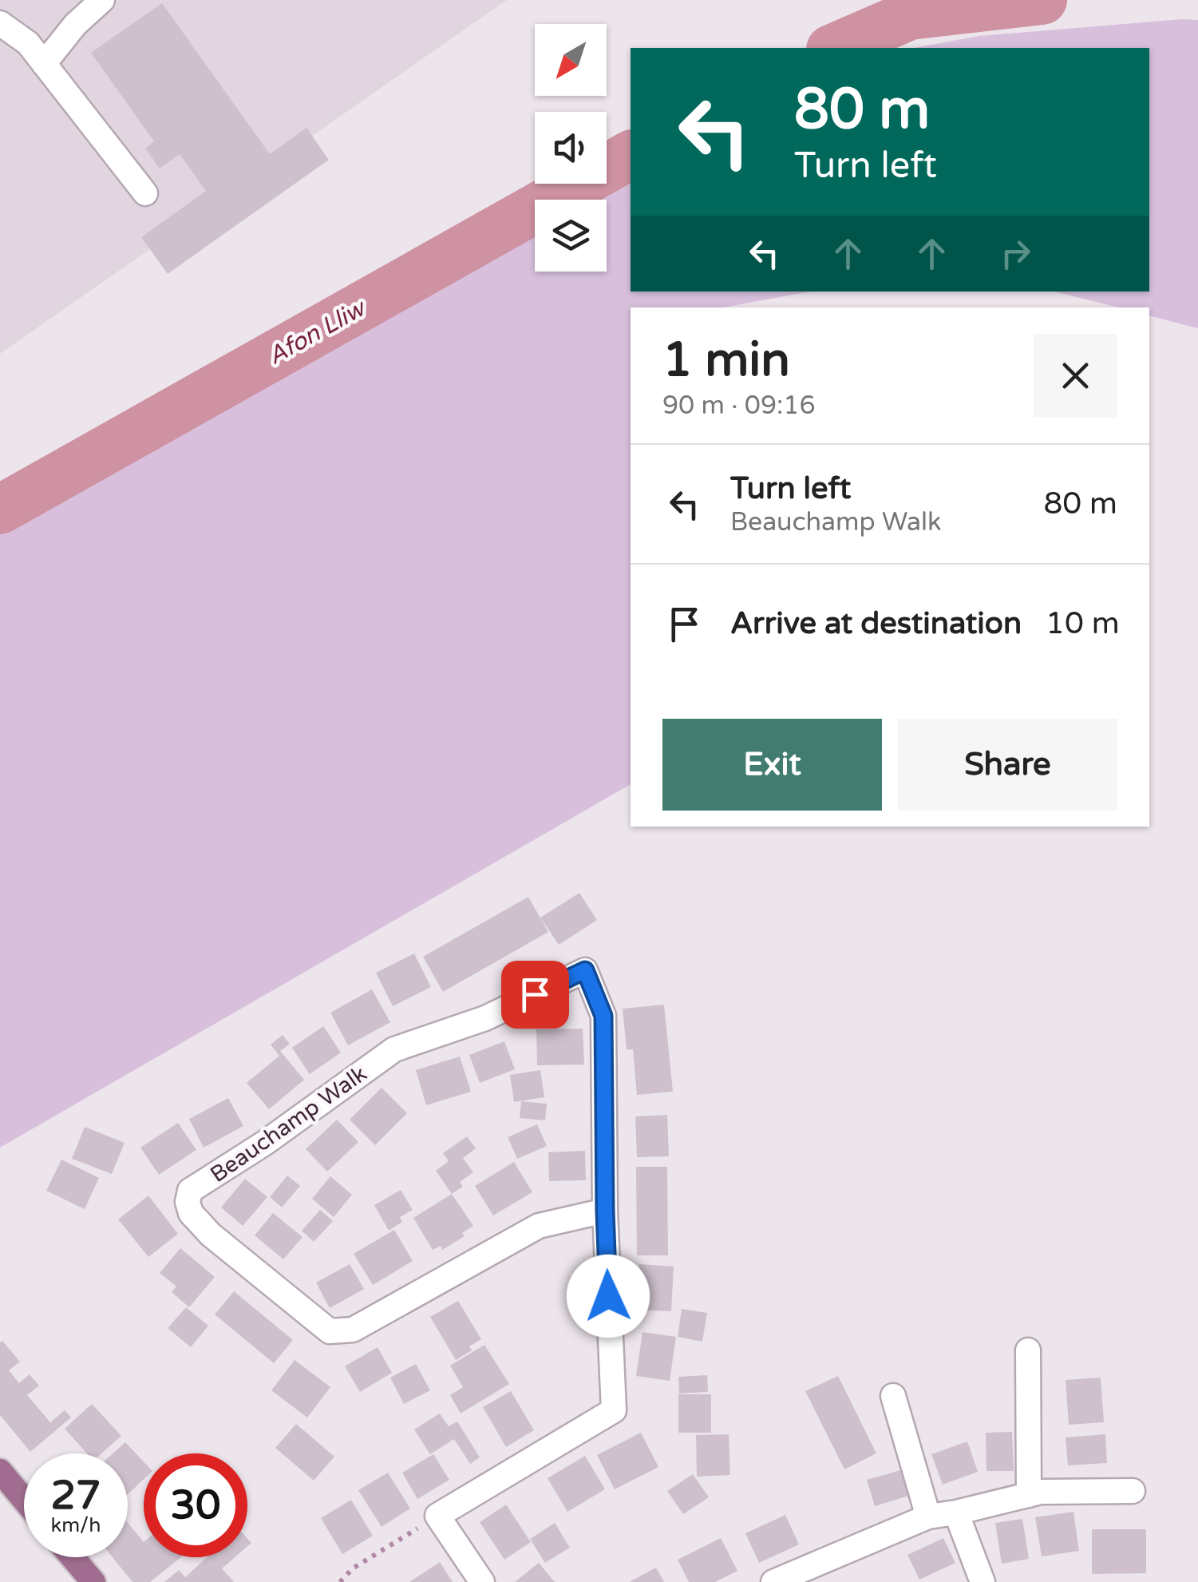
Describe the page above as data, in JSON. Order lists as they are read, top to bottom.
{
  "streets": {
    "street": ["Beauchamp Walk"]
  },
  "water": ["Afon Lliw"],
  "north": "bottom left",
  "page": {
    "turn": ["80 m", "Turn left"],
    "heading": ["1 min", "90 m · 09:16"],
    "list": [
      {
        "name": "Turn left",
        "note": "Beauchamp Walk",
        "value": "80 m"
      },
      {
        "name": "Arrive at destination",
        "value": "10 m"
      }
    ],
    "buttons": ["Exit", "Share"],
    "speed": "27 km/h",
    "limit": "30"
  }
}
